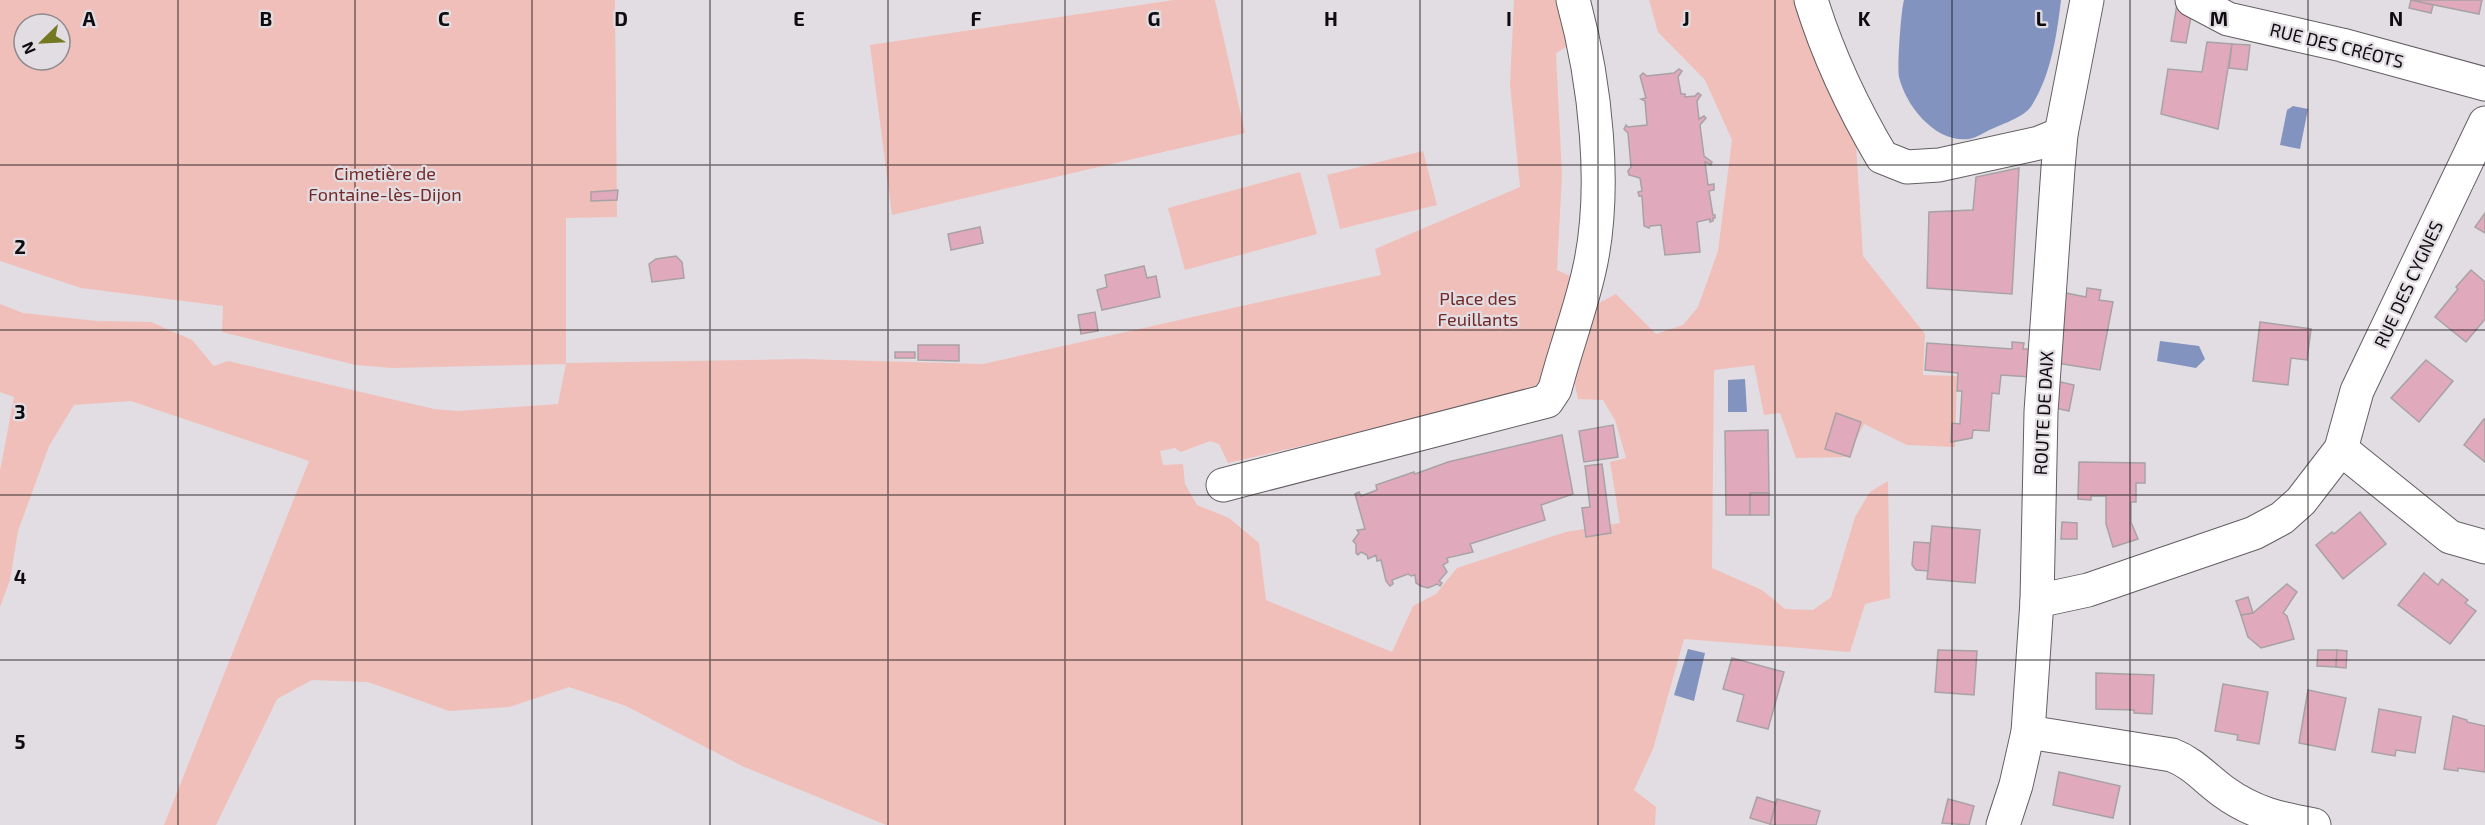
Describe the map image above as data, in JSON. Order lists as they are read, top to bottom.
{
  "streets": {
    "street": ["RUE DES CRÉOTS", "RUE DES CYGNES", "ROUTE DE DAIX"]
  },
  "crossings": [
    ["RUE DES CYGNES", "ROUTE DE DAIX"]
  ],
  "parks": ["Cimetière de Fontaine-lès-Dijon", "Place des Feuillants"],
  "north": "bottom left",
  "grid": {
    "columns": [
      "A",
      "B",
      "C",
      "D",
      "E",
      "F",
      "G",
      "H",
      "I",
      "J",
      "K",
      "L",
      "M",
      "N"
    ],
    "rows": [
      "2",
      "3",
      "4",
      "5"
    ]
  }
}
